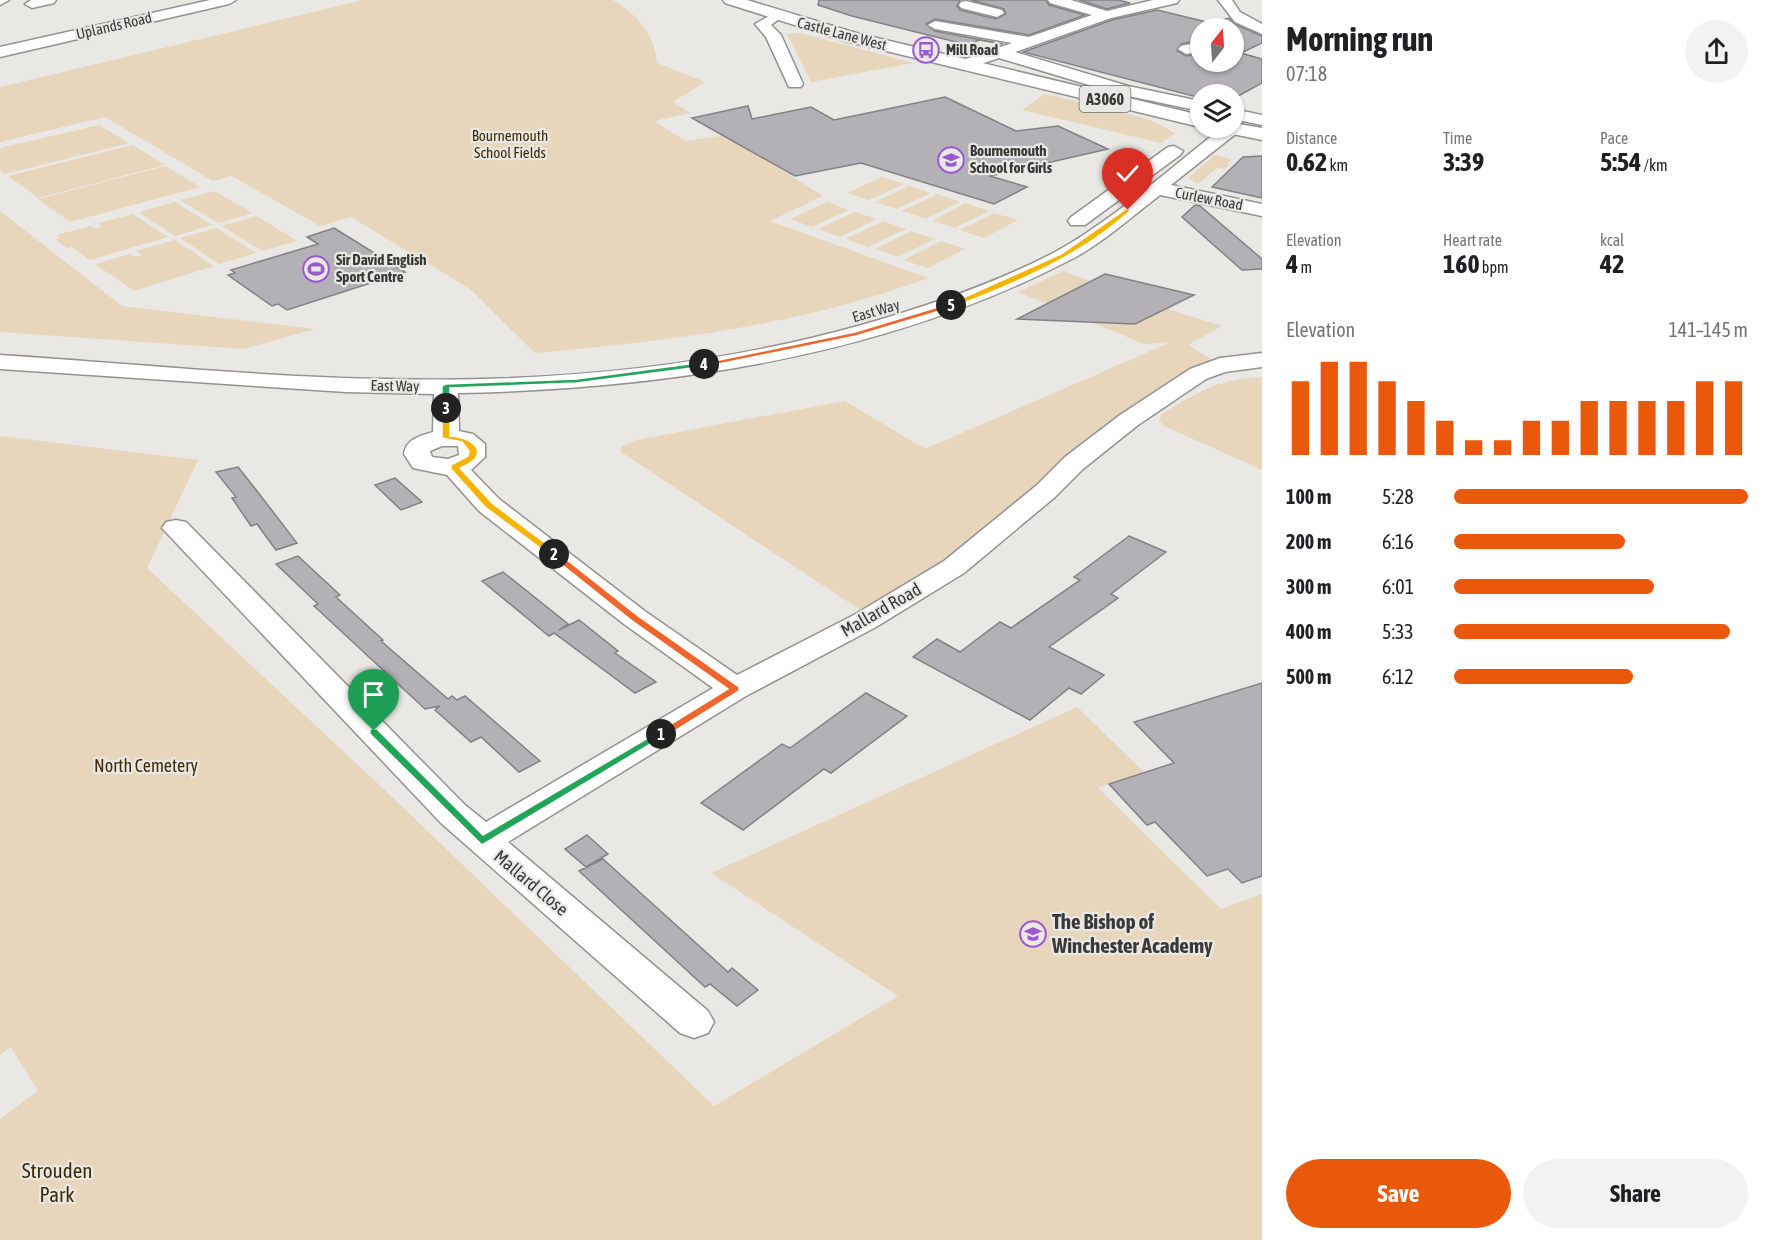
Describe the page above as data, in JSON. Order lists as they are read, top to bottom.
{
  "streets": {
    "main road": ["Castle Lane West", "A3060"],
    "street": [
      "Uplands Road",
      "Curlew Road",
      "East Way",
      "Mallard Road",
      "Mallard Close"
    ]
  },
  "crossings": [
    ["Curlew Road", "East Way"],
    ["Mallard Road", "Mallard Close"]
  ],
  "parks": ["Bournemouth School Fields", "North Cemetery", "Strouden Park"],
  "places": {
    "bus stop": ["Mill Road"],
    "school or university": ["Bournemouth School for Girls", "The Bishop of Winchester Academy"],
    "sports": ["Sir David English Sport Centre"]
  },
  "north": "top",
  "page": {
    "heading": ["Morning run", "07:18"],
    "stats": [
      ["Distance", "0.62 km"],
      ["Time", "3:39"],
      ["Pace", "5:54 /km"],
      ["Elevation", "4 m"],
      ["Heart rate", "160 bpm"],
      ["kcal", "42"]
    ],
    "pins": [
      "5",
      "4",
      "3",
      "2",
      "1"
    ],
    "chart": ["Elevation", "141–145 m"],
    "list": [
      {
        "name": "100 m",
        "note": "5:28"
      },
      {
        "name": "200 m",
        "note": "6:16"
      },
      {
        "name": "300 m",
        "note": "6:01"
      },
      {
        "name": "400 m",
        "note": "5:33"
      },
      {
        "name": "500 m",
        "note": "6:12"
      }
    ],
    "buttons": ["Save", "Share"]
  }
}
